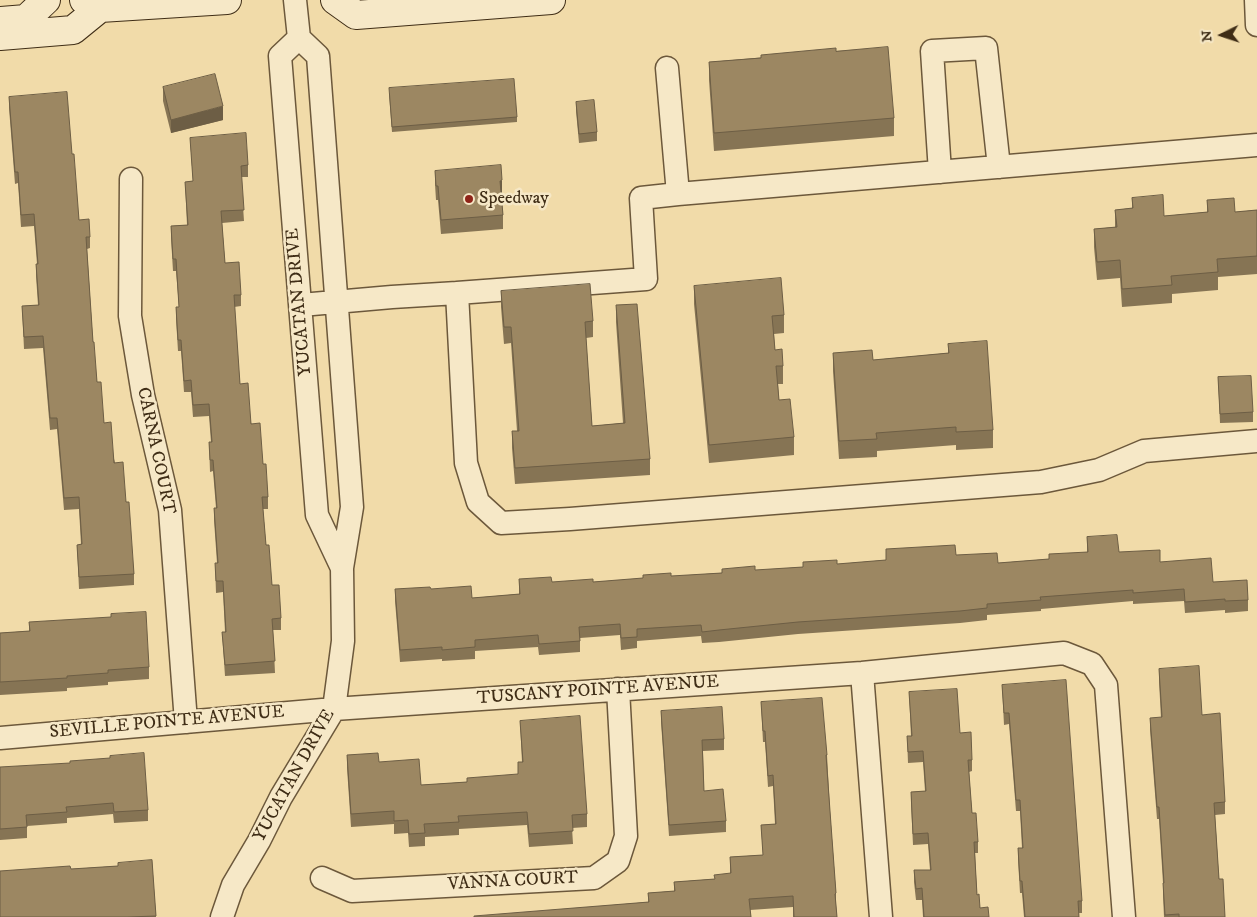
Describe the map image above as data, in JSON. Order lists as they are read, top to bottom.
{
  "streets": {
    "street": [
      "YUCATAN DRIVE",
      "CARNA COURT",
      "TUSCANY POINTE AVENUE",
      "SEVILLE POINTE AVENUE",
      "VANNA COURT"
    ]
  },
  "crossings": [
    ["YUCATAN DRIVE", "TUSCANY POINTE AVENUE"],
    ["YUCATAN DRIVE", "SEVILLE POINTE AVENUE"],
    ["CARNA COURT", "SEVILLE POINTE AVENUE"],
    ["TUSCANY POINTE AVENUE", "SEVILLE POINTE AVENUE"],
    ["TUSCANY POINTE AVENUE", "VANNA COURT"]
  ],
  "places": ["Speedway"],
  "north": "left"
}
